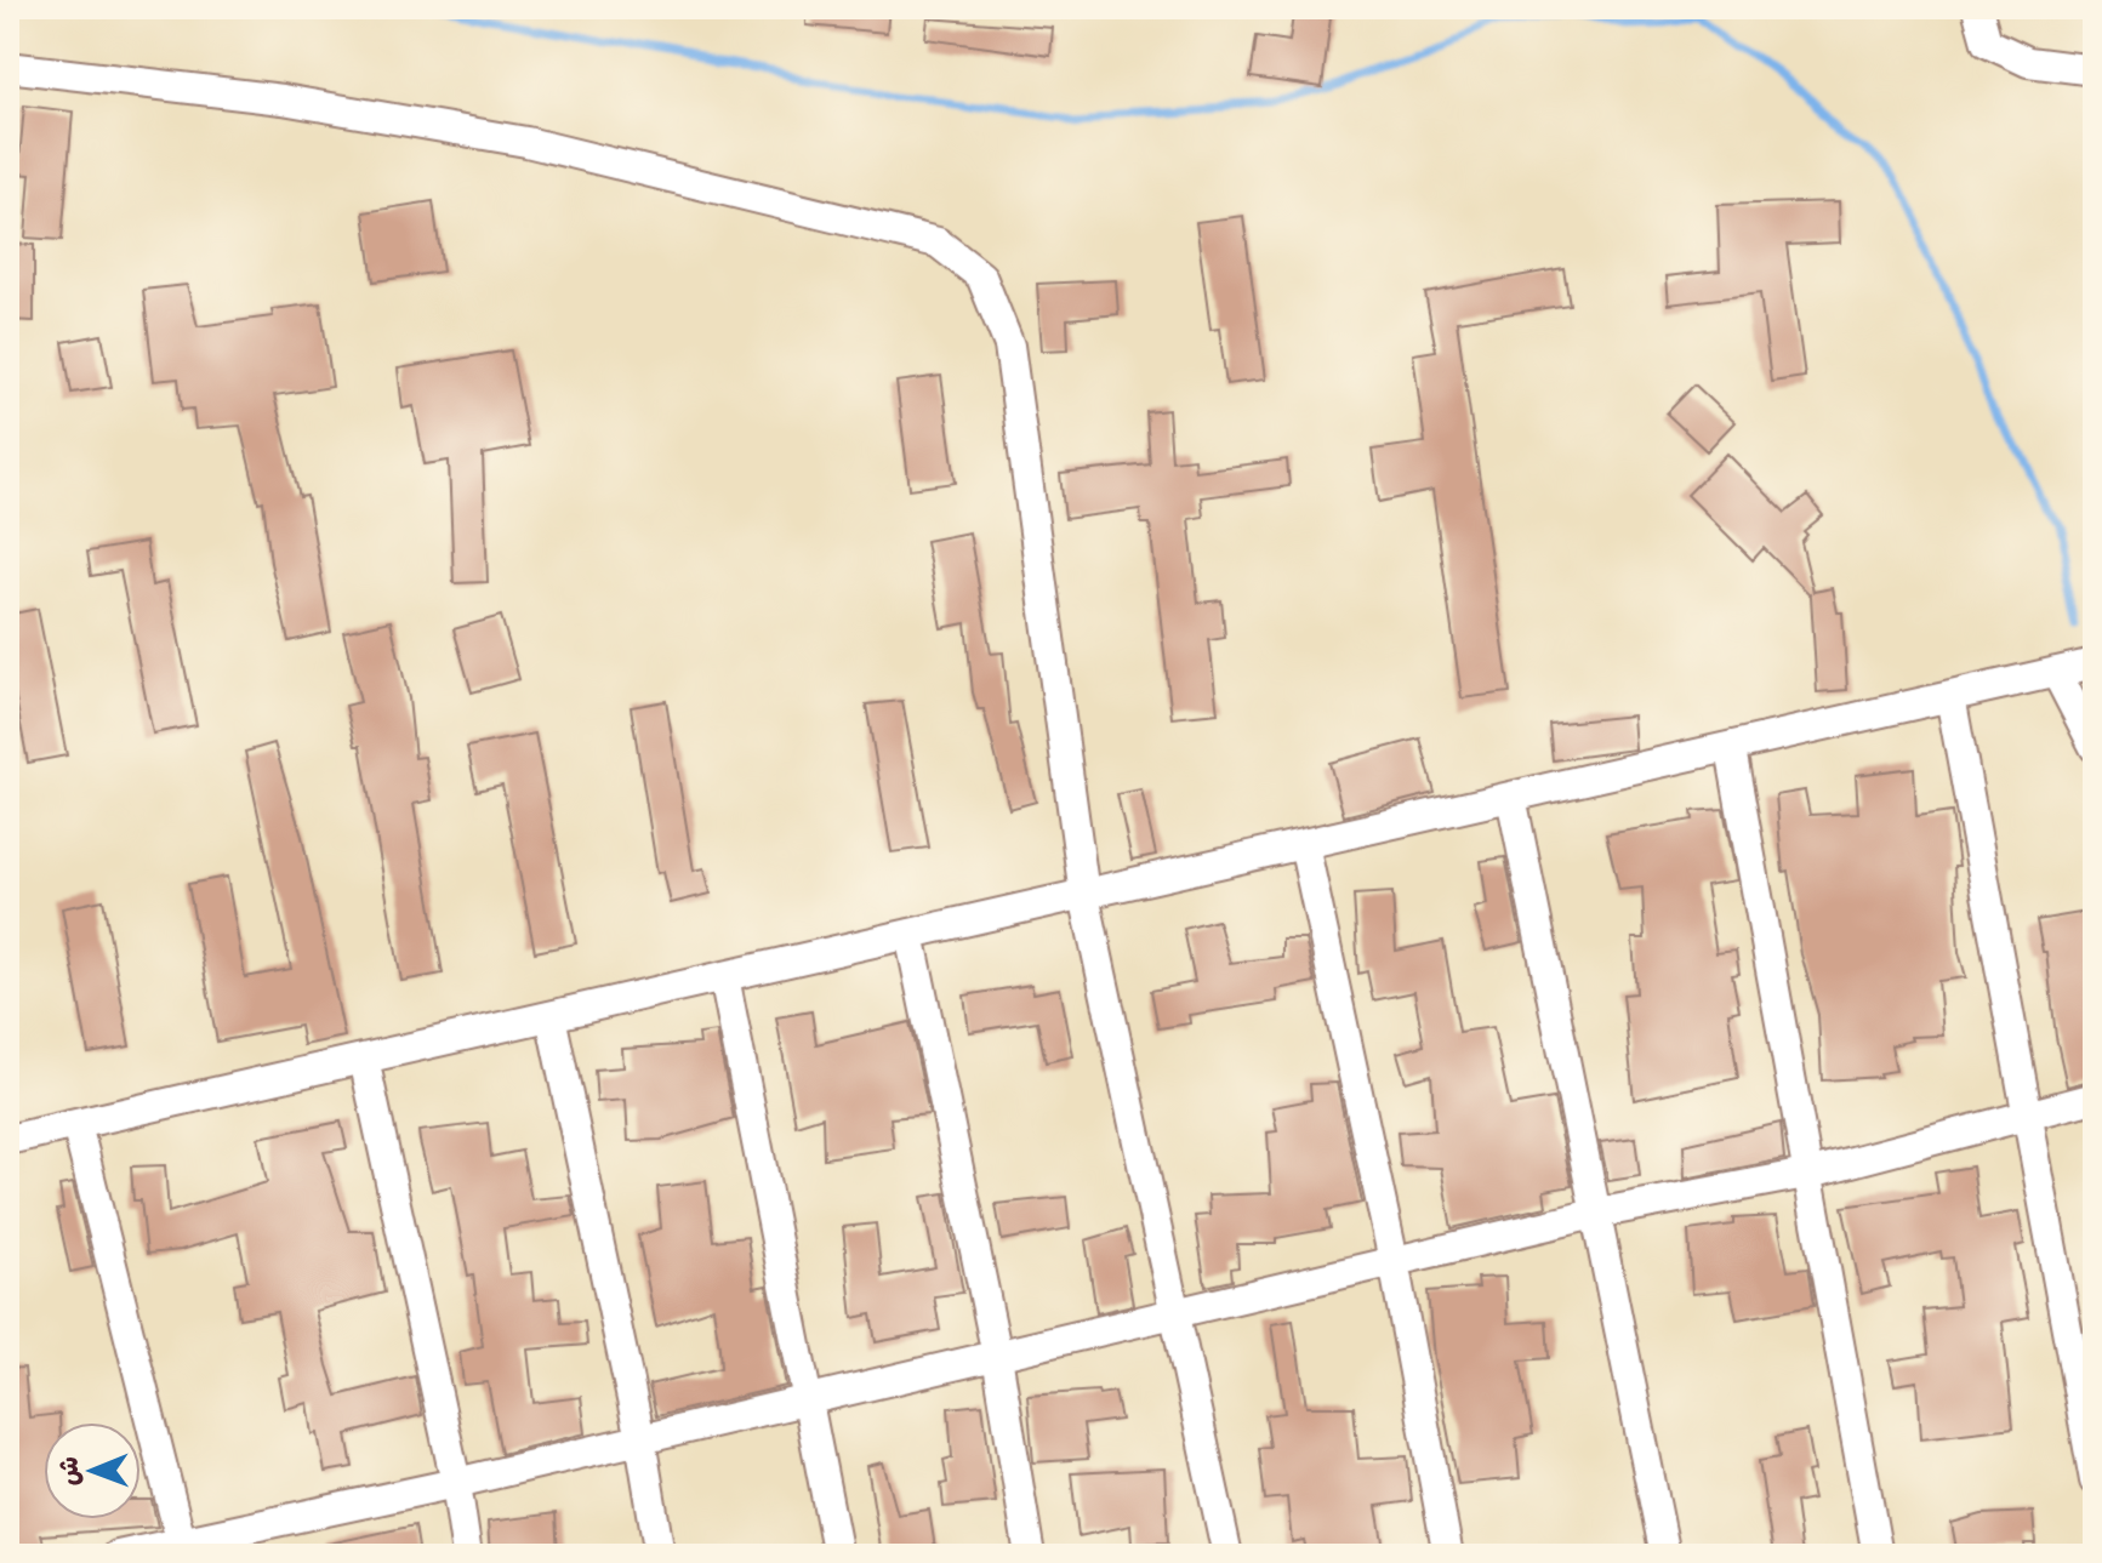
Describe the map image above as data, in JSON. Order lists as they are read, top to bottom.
{
  "north": "left"
}
